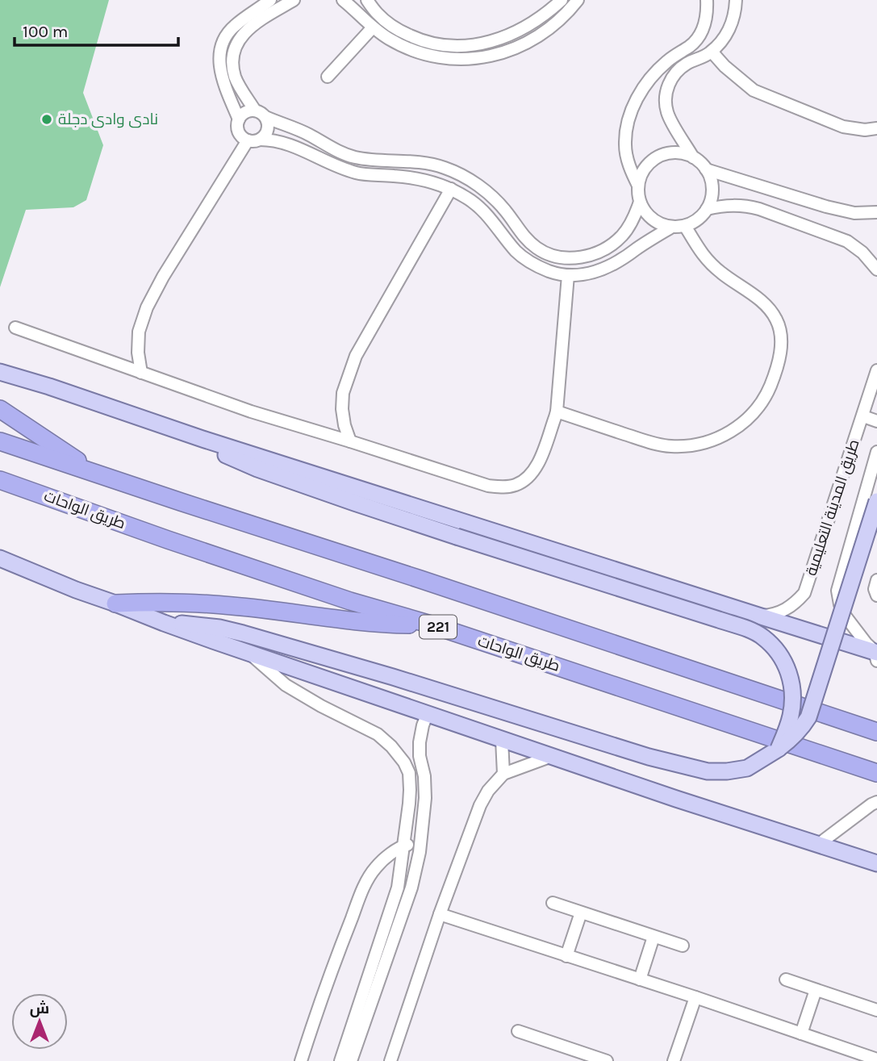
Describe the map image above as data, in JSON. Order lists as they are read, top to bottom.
{
  "streets": {
    "highway": ["طريق الواحات", "221"],
    "street": ["طريق المدينة التعليمية"]
  },
  "places": ["نادى وادى دجلة"],
  "scale_bar": "100 m",
  "north": "top"
}
